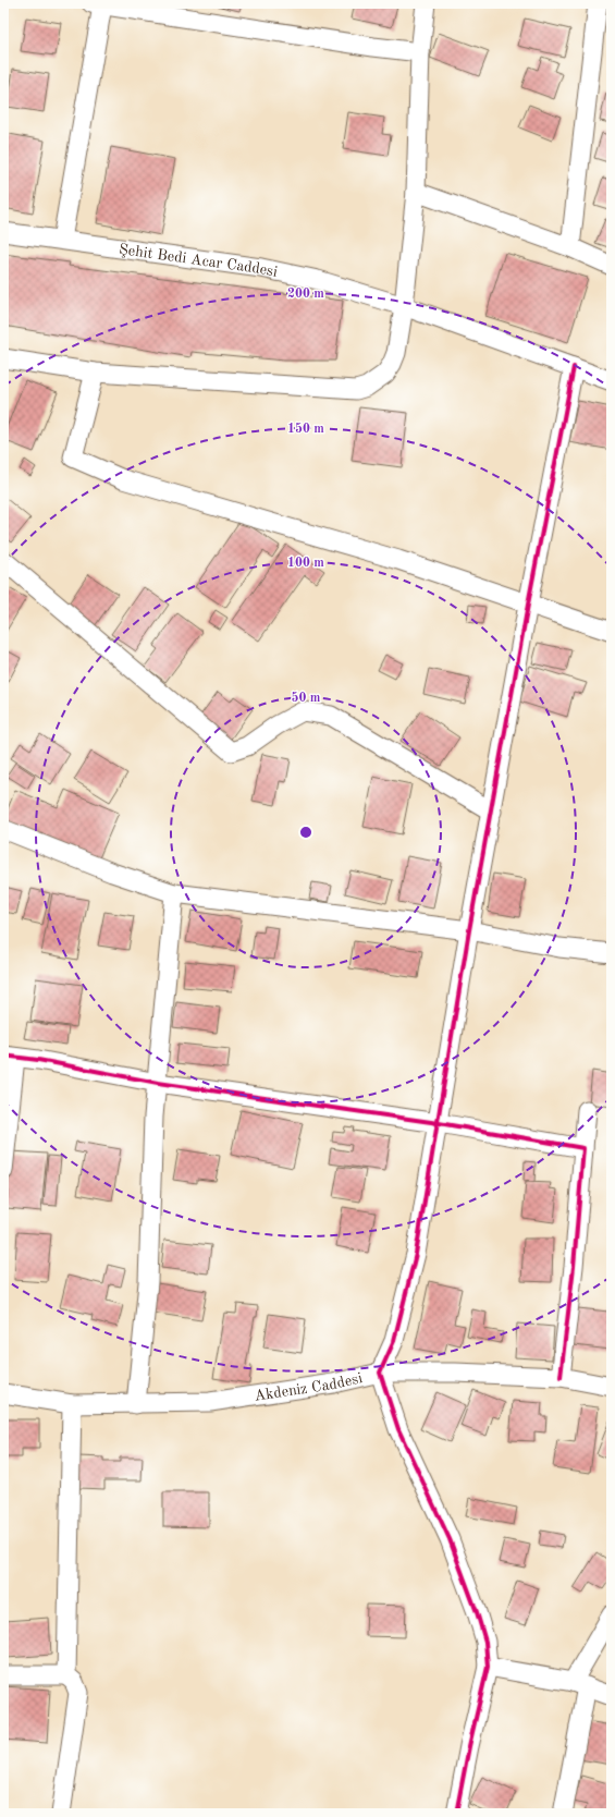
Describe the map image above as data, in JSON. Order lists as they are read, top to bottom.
{
  "streets": {
    "street": ["Şehit Bedi Acar Caddesi", "Akdeniz Caddesi"]
  },
  "rings": [
    "200 m",
    "150 m",
    "100 m",
    "50 m"
  ]
}
